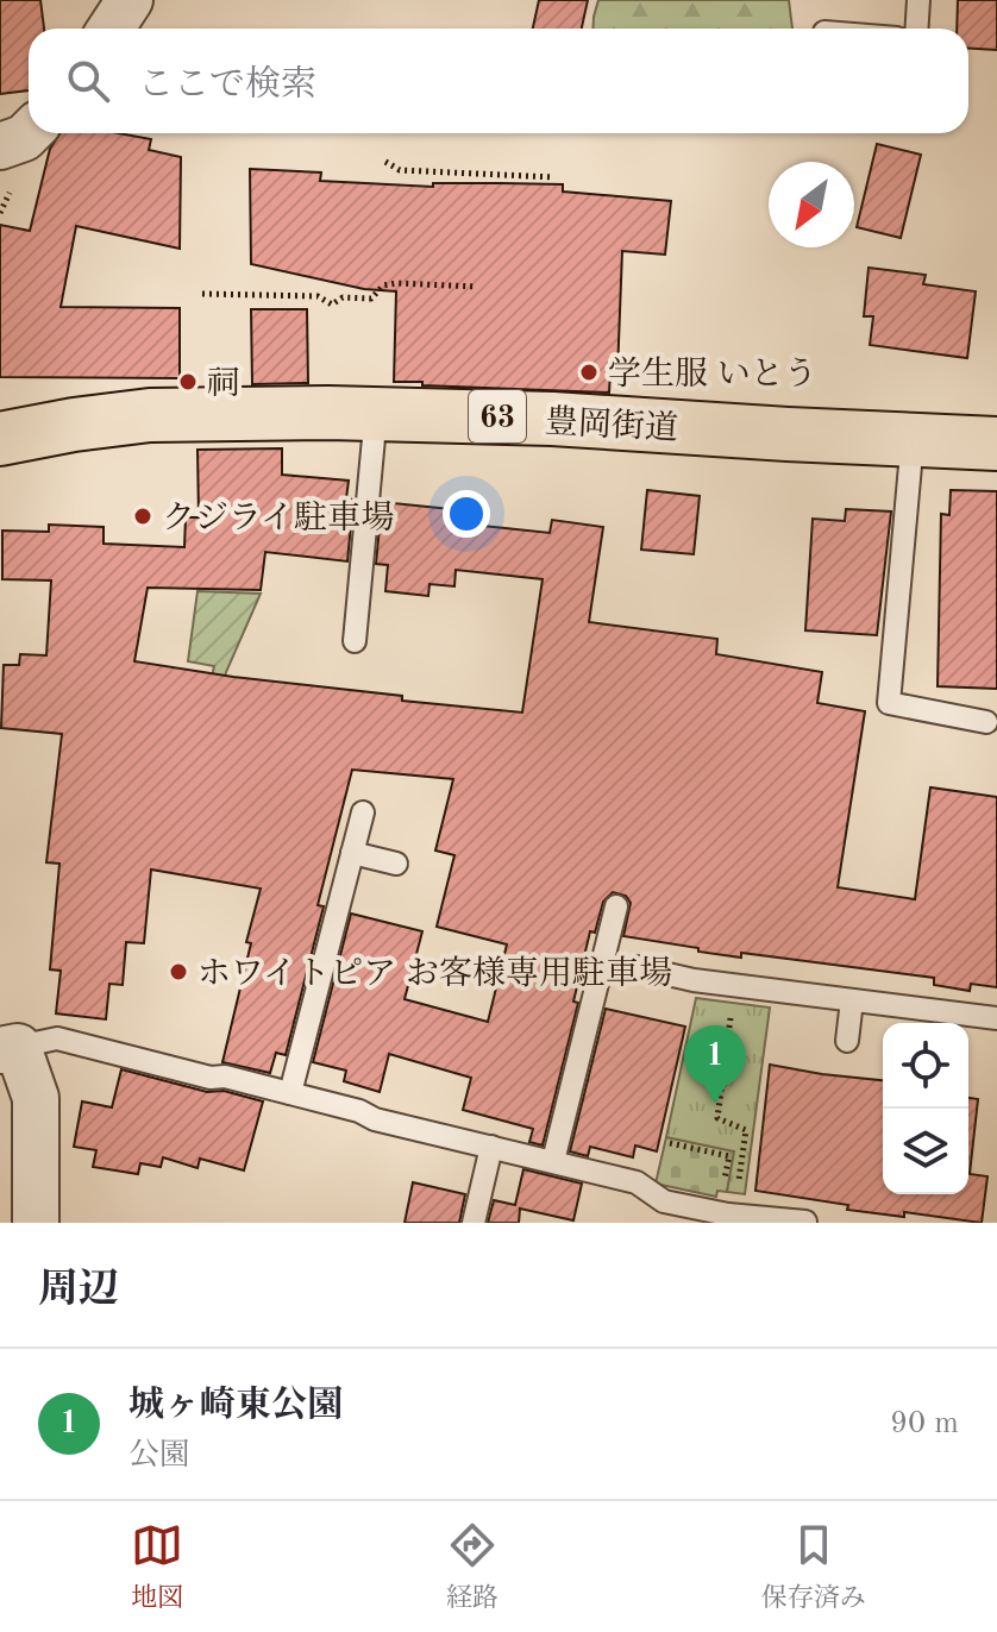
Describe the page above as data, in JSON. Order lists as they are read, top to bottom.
{
  "streets": {
    "main road": ["63", "豊岡街道"]
  },
  "places": [
    "学生服 いとう",
    "祠",
    "クジライ駐車場",
    "ホワイトピア お客様専用駐車場"
  ],
  "north": "bottom left",
  "page": {
    "search": "ここで検索",
    "pins": "1",
    "heading": "周辺",
    "list": [
      {
        "mark": "1",
        "name": "城ヶ崎東公園",
        "note": "公園",
        "value": "90 m"
      }
    ],
    "nav": ["地図", "経路", "保存済み"]
  }
}
